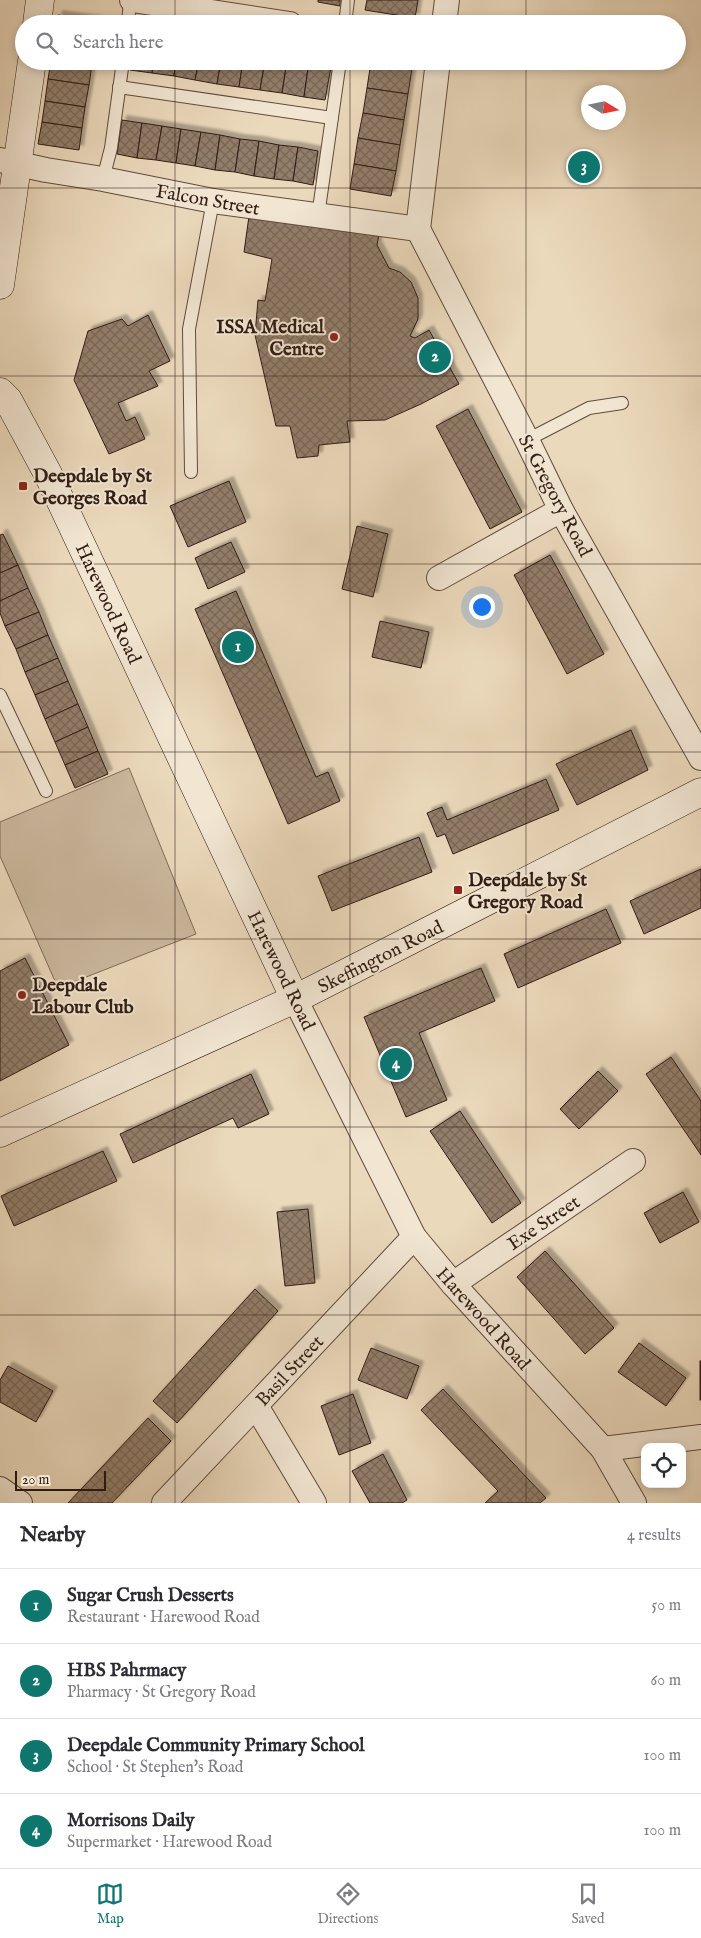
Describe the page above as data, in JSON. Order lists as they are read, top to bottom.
{
  "streets": {
    "street": [
      "Falcon Street",
      "St Gregory Road",
      "Harewood Road",
      "Skeffington Road",
      "Exe Street",
      "Basil Street"
    ]
  },
  "crossings": [
    ["Falcon Street", "St Gregory Road"],
    ["Harewood Road", "Skeffington Road"],
    ["Harewood Road", "Exe Street"],
    ["Harewood Road", "Basil Street"]
  ],
  "places": {
    "other": ["ISSA Medical Centre", "Deepdale Labour Club"],
    "transit": ["Deepdale by St Georges Road", "Deepdale by St Gregory Road"]
  },
  "scale_bar": "20 m",
  "north": "right",
  "page": {
    "search": "Search here",
    "pins": [
      "3",
      "2",
      "1",
      "4"
    ],
    "scale": "20 m",
    "heading": ["Nearby", "4 results"],
    "list": [
      {
        "mark": "1",
        "name": "Sugar Crush Desserts",
        "note": "Restaurant · Harewood Road",
        "value": "50 m"
      },
      {
        "mark": "2",
        "name": "HBS Pahrmacy",
        "note": "Pharmacy · St Gregory Road",
        "value": "60 m"
      },
      {
        "mark": "3",
        "name": "Deepdale Community Primary School",
        "note": "School · St Stephen's Road",
        "value": "100 m"
      },
      {
        "mark": "4",
        "name": "Morrisons Daily",
        "note": "Supermarket · Harewood Road",
        "value": "100 m"
      }
    ],
    "nav": ["Map", "Directions", "Saved"]
  }
}
